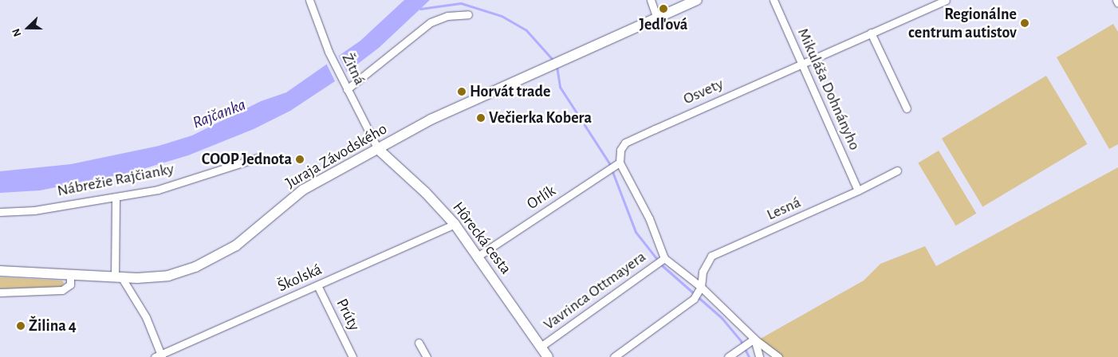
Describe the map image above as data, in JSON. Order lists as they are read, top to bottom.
{
  "streets": {
    "street": [
      "Žitná",
      "Mikuláša Dohnányho",
      "Osvety",
      "Juraja Závodského",
      "Nábrežie Rajčianky",
      "Orlík",
      "Lesná",
      "Hôrecká cesta",
      "Školská",
      "Vavrinca Ottmayera",
      "Prúty"
    ]
  },
  "crossings": [
    ["Žitná", "Juraja Závodského"],
    ["Žitná", "Hôrecká cesta"],
    ["Mikuláša Dohnányho", "Osvety"],
    ["Mikuláša Dohnányho", "Lesná"],
    ["Osvety", "Orlík"],
    ["Juraja Závodského", "Hôrecká cesta"],
    ["Orlík", "Hôrecká cesta"],
    ["Hôrecká cesta", "Školská"],
    ["Hôrecká cesta", "Vavrinca Ottmayera"],
    ["Školská", "Prúty"]
  ],
  "water": ["Rajčanka"],
  "places": [
    "Jedľová",
    "Regionálne centrum autistov",
    "Horvát trade",
    "Večierka Kobera",
    "COOP Jednota",
    "Žilina 4"
  ],
  "north": "left"
}
